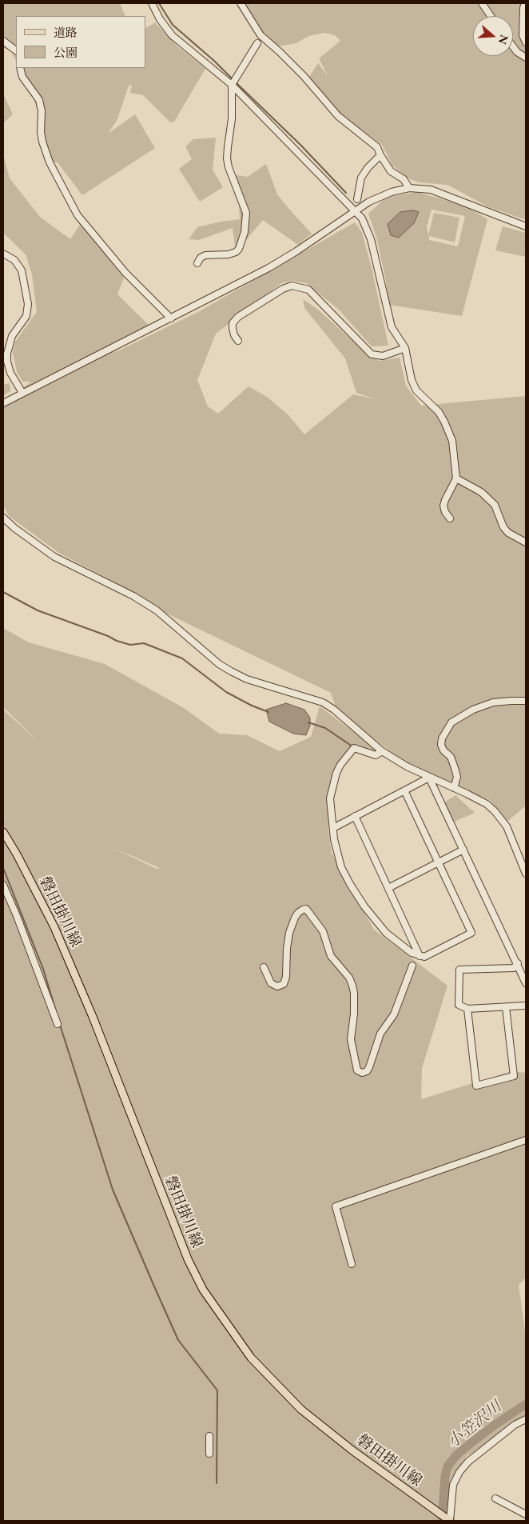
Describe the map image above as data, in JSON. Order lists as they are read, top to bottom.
{
  "streets": {
    "main road": ["磐田掛川線"]
  },
  "water": ["小笠沢川"],
  "legend": ["道路", "公園"],
  "north": "right"
}
